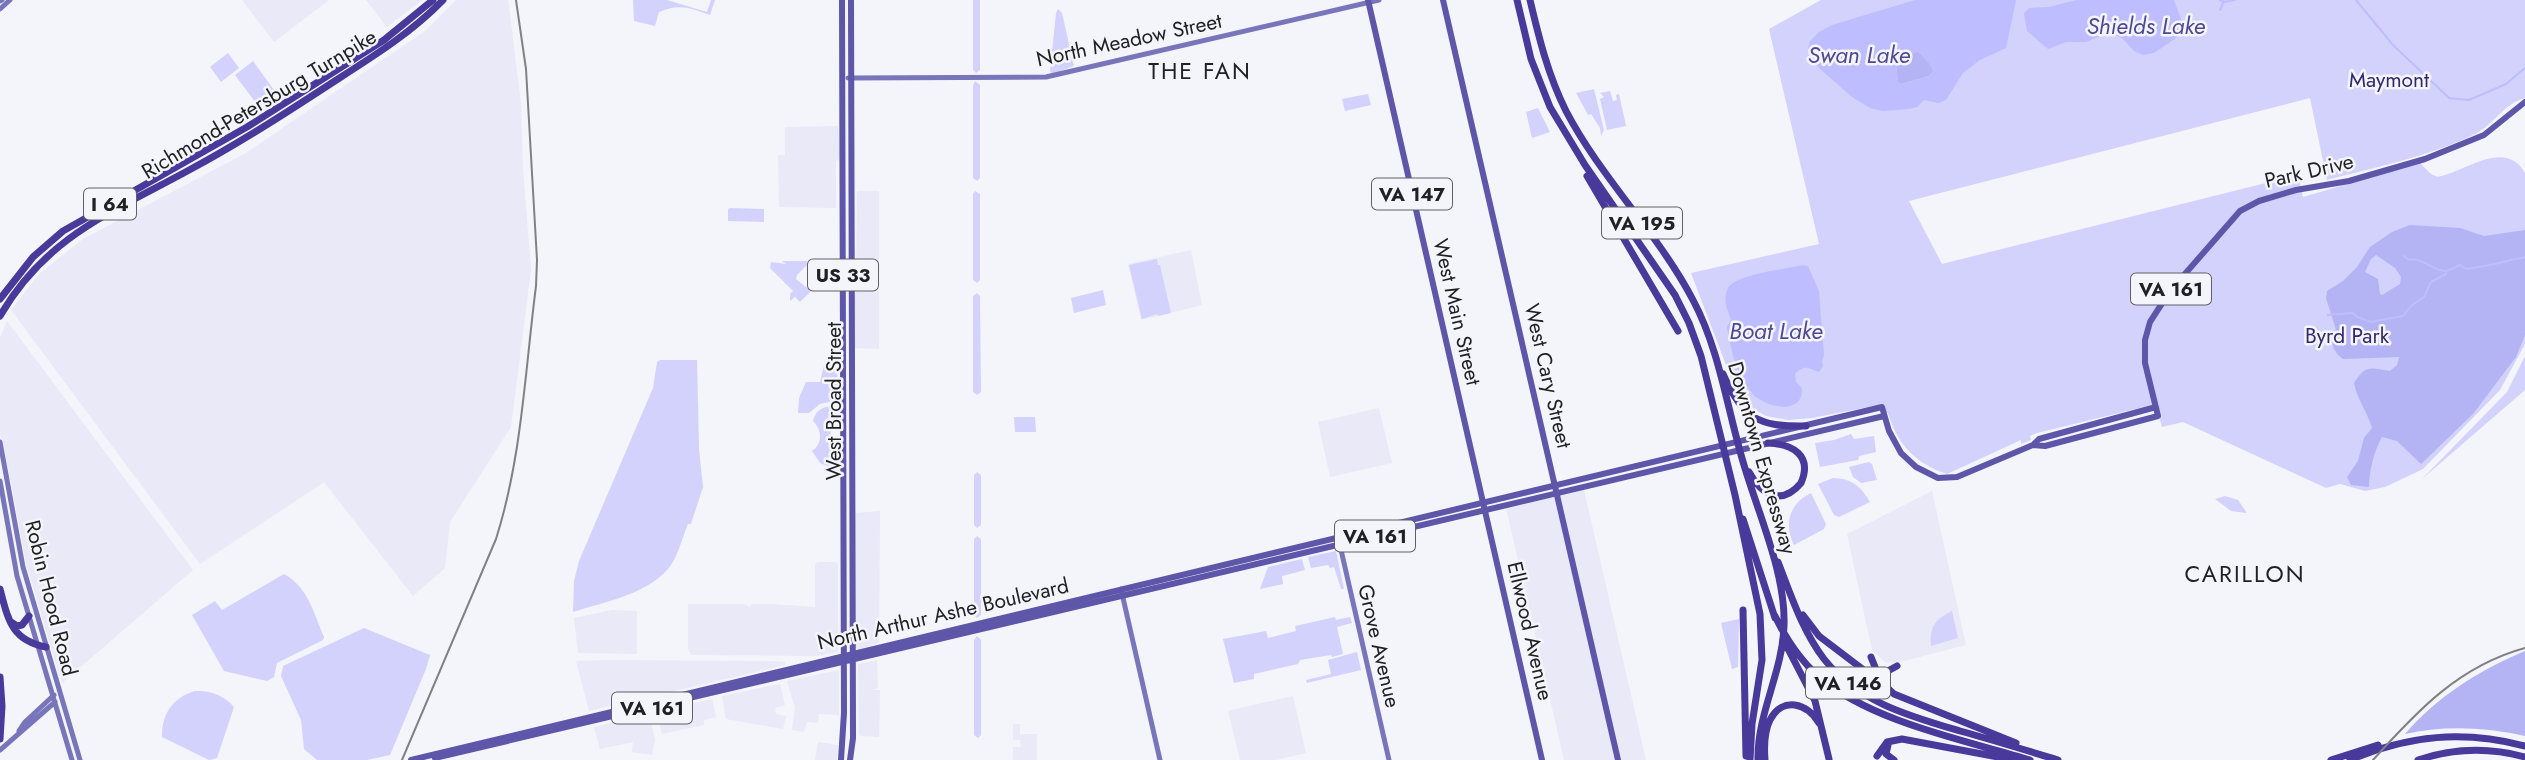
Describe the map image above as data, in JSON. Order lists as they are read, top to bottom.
{
  "streets": {
    "highway": [
      "Richmond-Petersburg Turnpike",
      "I 64",
      "VA 195",
      "Downtown Expressway",
      "VA 146"
    ],
    "main road": [
      "North Meadow Street",
      "Park Drive",
      "VA 147",
      "US 33",
      "VA 161",
      "West Main Street",
      "West Cary Street",
      "West Broad Street",
      "Robin Hood Road",
      "North Arthur Ashe Boulevard",
      "Ellwood Avenue",
      "Grove Avenue"
    ]
  },
  "crossings": [
    ["North Meadow Street", "West Main Street"],
    ["North Meadow Street", "West Broad Street"],
    ["Park Drive", "VA 161"],
    ["VA 161", "West Main Street"],
    ["VA 161", "West Cary Street"],
    ["VA 161", "North Arthur Ashe Boulevard"],
    ["VA 161", "Ellwood Avenue"],
    ["West Main Street", "North Arthur Ashe Boulevard"],
    ["West Main Street", "Ellwood Avenue"],
    ["West Broad Street", "North Arthur Ashe Boulevard"],
    ["Downtown Expressway", "VA 146"],
    ["North Arthur Ashe Boulevard", "Ellwood Avenue"],
    ["North Arthur Ashe Boulevard", "Grove Avenue"]
  ],
  "districts": ["THE FAN", "CARILLON"],
  "water": ["Shields Lake", "Swan Lake", "Boat Lake"],
  "parks": ["Maymont", "Byrd Park"]
}
